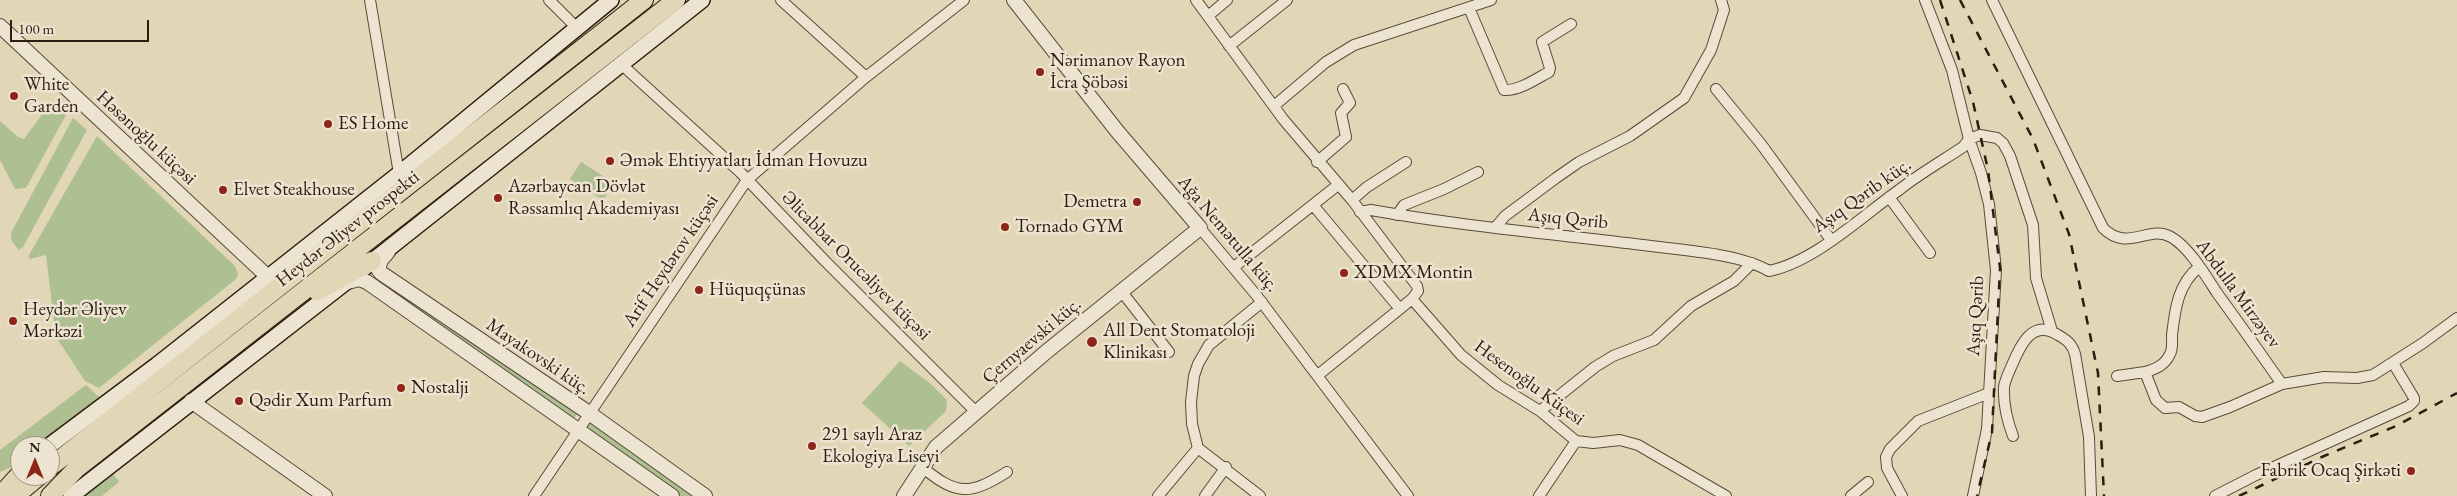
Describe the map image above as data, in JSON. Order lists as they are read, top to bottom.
{
  "streets": {
    "highway": ["Heydər Əliyev prospekti"],
    "street": [
      "Həsənoğlu küçəsi",
      "Aşıq Qərib küç.",
      "Aşıq Qərib",
      "Ağa Nemətulla küç.",
      "Arif Heydərov küçəsi",
      "Əlicabbar Orucəliyev küçəsi",
      "Abdulla Mirzəyev",
      "Çernyaevski küç.",
      "Mayakovski küç.",
      "Hesenoğlu Küçesi"
    ]
  },
  "crossings": [
    ["Aşıq Qərib küç.", "Aşıq Qərib"],
    ["Ağa Nemətulla küç.", "Çernyaevski küç."],
    ["Arif Heydərov küçəsi", "Əlicabbar Orucəliyev küçəsi"],
    ["Arif Heydərov küçəsi", "Mayakovski küç."],
    ["Əlicabbar Orucəliyev küçəsi", "Çernyaevski küç."]
  ],
  "places": [
    "Nərimanov Rayon İcra Şöbəsi",
    "White Garden",
    "ES Home",
    "Əmək Ehtiyyatları İdman Hovuzu",
    "Elvet Steakhouse",
    "Azərbaycan Dövlət Rəssamlıq Akademiyası",
    "Demetra",
    "Tornado GYM",
    "XDMX Montin",
    "Hüquqçünas",
    "Heydər Əliyev Mərkəzi",
    "All Dent Stomatoloji Klinikası",
    "Nostalji",
    "Qədir Xum Parfum",
    "291 saylı Araz Ekologiya Liseyi",
    "Fabrik Ocaq Şirkəti"
  ],
  "scale_bar": "100 m",
  "north": "top"
}
